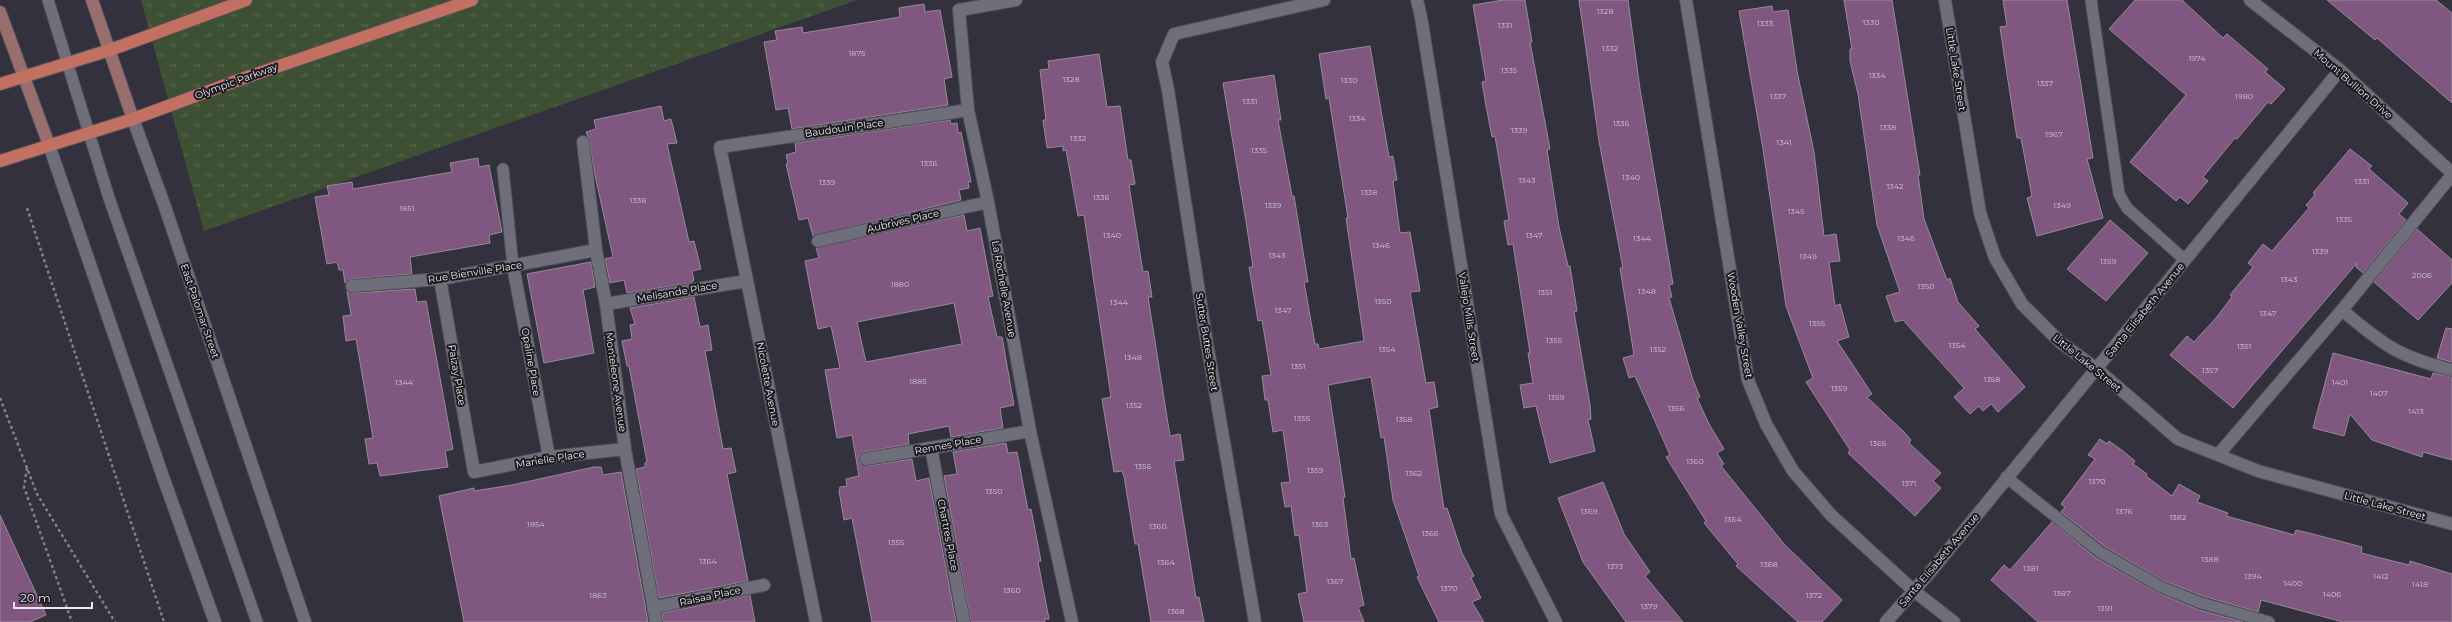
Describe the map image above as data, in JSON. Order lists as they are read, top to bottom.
{
  "streets": {
    "main road": ["Olympic Parkway", "East Palomar Street"],
    "street": [
      "Little Lake Street",
      "Mount Bullion Drive",
      "Baudouin Place",
      "Aubrives Place",
      "Rue Bienville Place",
      "La Rochelle Avenue",
      "Melisande Place",
      "Santa Elisabeth Avenue",
      "Vallejo Mills Street",
      "Wooden Valley Street",
      "Sutter Buttes Street",
      "Opaline Place",
      "Paizay Place",
      "Monteleone Avenue",
      "Nicolette Avenue",
      "Rennes Place",
      "Marielle Place",
      "Chartres Place",
      "Raisaa Place"
    ]
  },
  "crossings": [
    ["Little Lake Street", "Santa Elisabeth Avenue"],
    ["Olympic Parkway", "East Palomar Street"],
    ["Mount Bullion Drive", "Santa Elisabeth Avenue"],
    ["Baudouin Place", "La Rochelle Avenue"],
    ["Baudouin Place", "Nicolette Avenue"],
    ["Aubrives Place", "La Rochelle Avenue"],
    ["Rue Bienville Place", "Opaline Place"],
    ["Rue Bienville Place", "Paizay Place"],
    ["Rue Bienville Place", "Monteleone Avenue"],
    ["La Rochelle Avenue", "Rennes Place"],
    ["Melisande Place", "Monteleone Avenue"],
    ["Melisande Place", "Nicolette Avenue"],
    ["Santa Elisabeth Avenue", "Wooden Valley Street"],
    ["Opaline Place", "Marielle Place"],
    ["Paizay Place", "Marielle Place"],
    ["Monteleone Avenue", "Marielle Place"],
    ["Monteleone Avenue", "Raisaa Place"],
    ["Rennes Place", "Chartres Place"]
  ],
  "house_numbers": [
    "1328",
    "1330",
    "1333",
    "1331",
    "1332",
    "1875",
    "1974",
    "1335",
    "1334",
    "1328",
    "1330",
    "1337",
    "1337",
    "1980",
    "1331",
    "1334",
    "1336",
    "1338",
    "1339",
    "1967",
    "1332",
    "1341",
    "1335",
    "1336",
    "1340",
    "1343",
    "1331",
    "1339",
    "1342",
    "1338",
    "1336",
    "1338",
    "1339",
    "1349",
    "1851",
    "1345",
    "1335",
    "1340",
    "1347",
    "1344",
    "1346",
    "1346",
    "1339",
    "1343",
    "1349",
    "1359",
    "2006",
    "1343",
    "1880",
    "1350",
    "1348",
    "1351",
    "1350",
    "1344",
    "1347",
    "1347",
    "1355",
    "1355",
    "1354",
    "1351",
    "1354",
    "1352",
    "1348",
    "1351",
    "1357",
    "1358",
    "1885",
    "1344",
    "1401",
    "1359",
    "1407",
    "1359",
    "1352",
    "1356",
    "1413",
    "1355",
    "1358",
    "1365",
    "1360",
    "1356",
    "1359",
    "1362",
    "1370",
    "1371",
    "1350",
    "1369",
    "1376",
    "1382",
    "1364",
    "1854",
    "1363",
    "1360",
    "1366",
    "1355",
    "1388",
    "1364",
    "1364",
    "1368",
    "1373",
    "1381",
    "1394",
    "1412",
    "1367",
    "1400",
    "1418",
    "1370",
    "1360",
    "1387",
    "1406",
    "1863",
    "1372",
    "1379",
    "1391",
    "1368"
  ],
  "scale_bar": "20 m"
}
